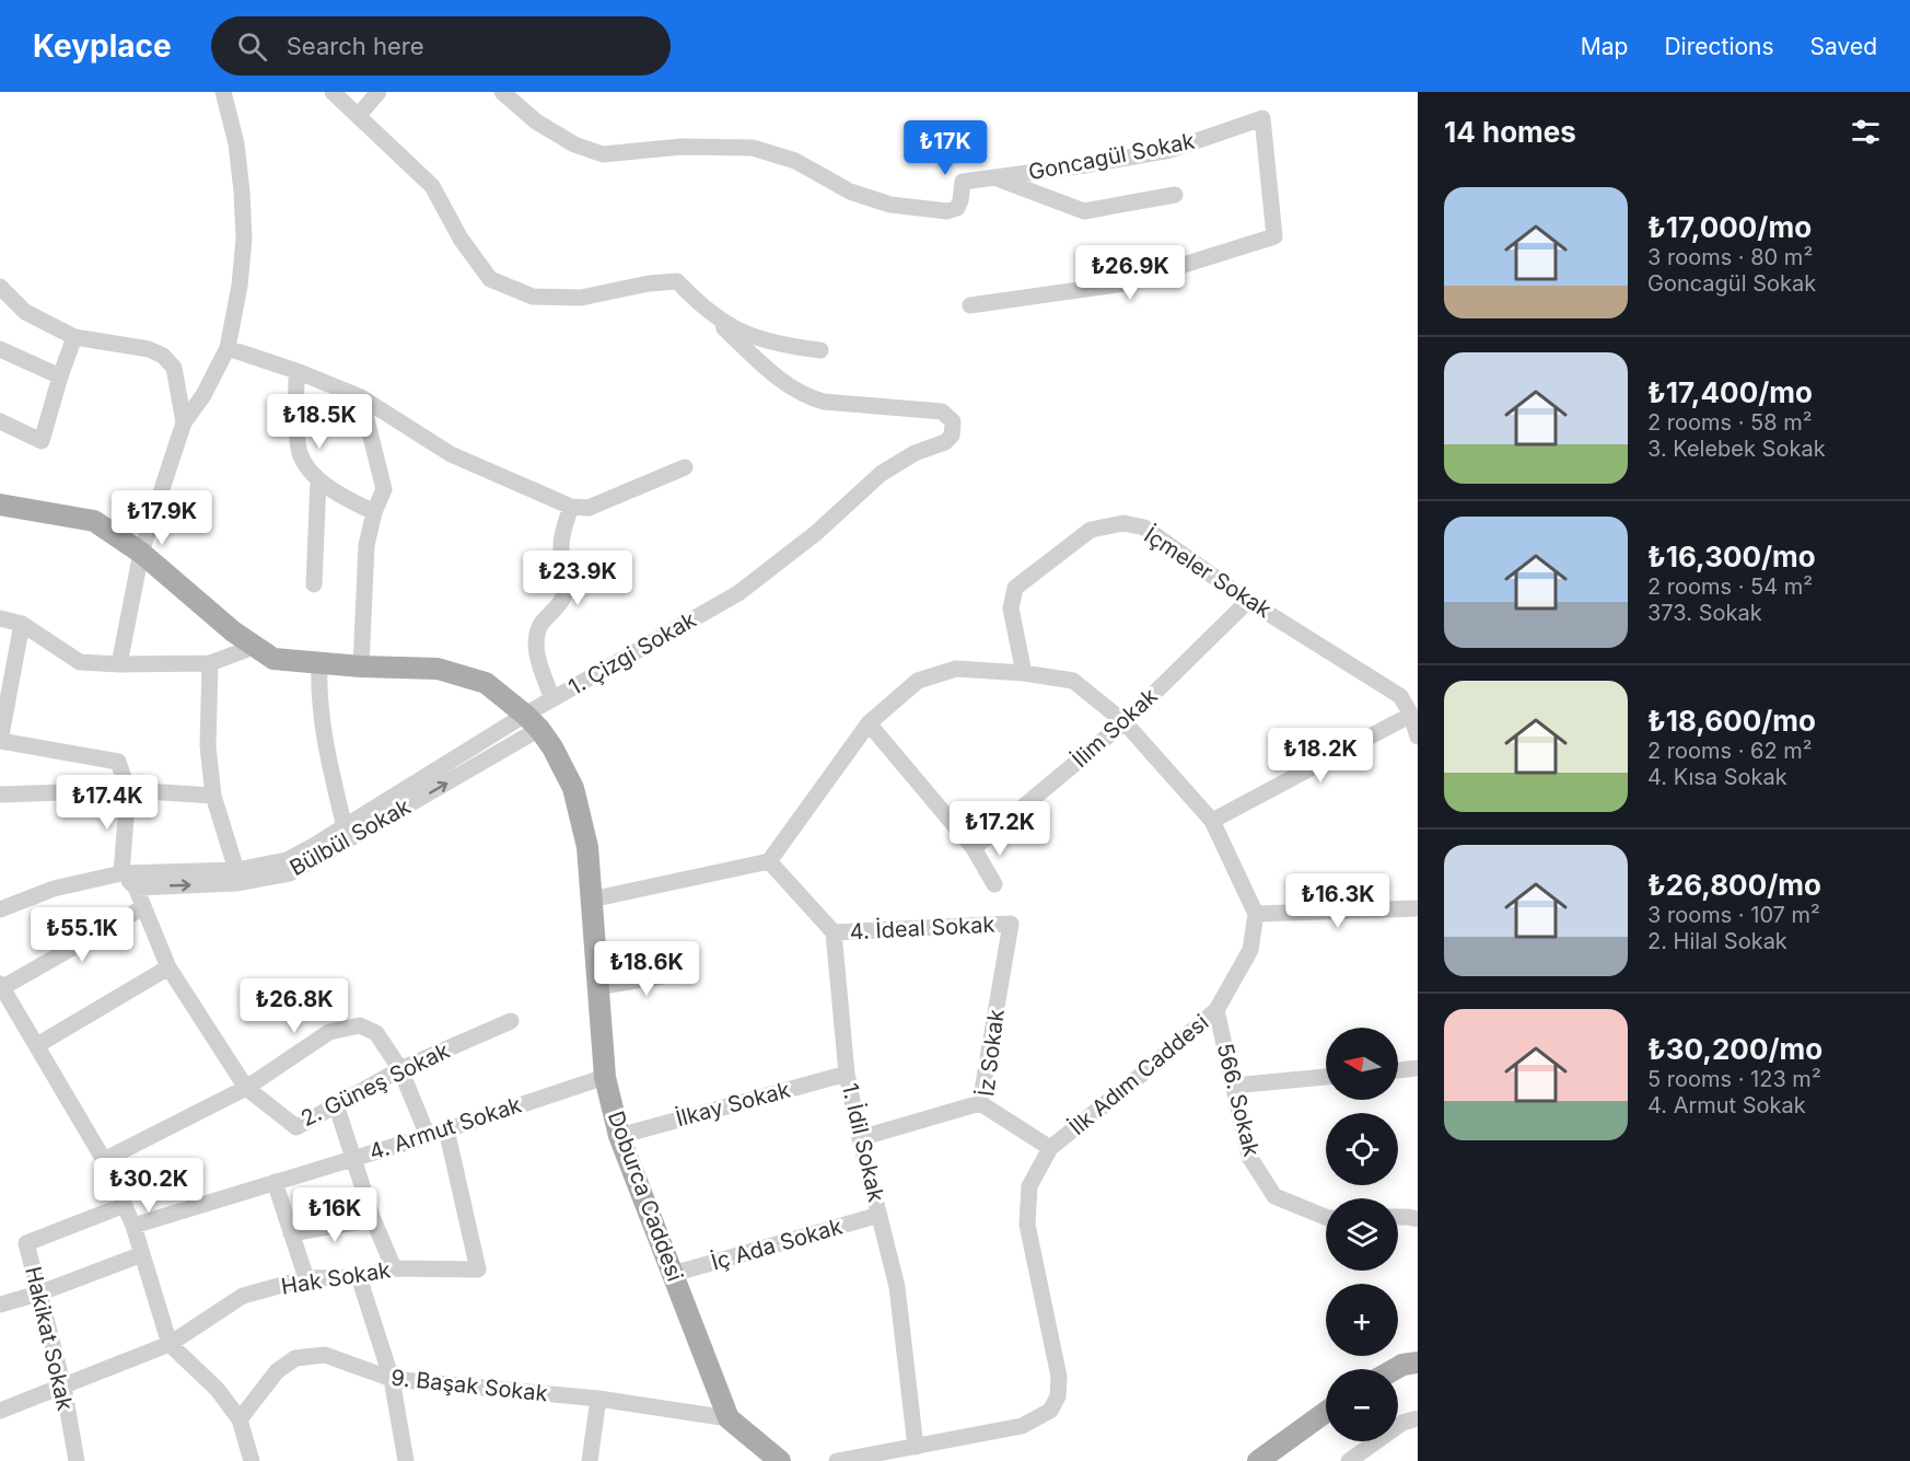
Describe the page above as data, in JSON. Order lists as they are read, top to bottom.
{
  "streets": {
    "main road": ["Doburca Caddesi"],
    "street": [
      "Goncagül Sokak",
      "İçmeler Sokak",
      "1. Çizgi Sokak",
      "İlim Sokak",
      "Bülbül Sokak",
      "4. İdeal Sokak",
      "İz Sokak",
      "İlk Adım Caddesi",
      "2. Güneş Sokak",
      "566. Sokak",
      "İlkay Sokak",
      "4. Armut Sokak",
      "1. İdil Sokak",
      "İç Ada Sokak",
      "Hak Sokak",
      "Hakikat Sokak",
      "9. Başak Sokak"
    ]
  },
  "crossings": [
    ["İçmeler Sokak", "İlim Sokak"],
    ["1. Çizgi Sokak", "Bülbül Sokak"],
    ["1. Çizgi Sokak", "Doburca Caddesi"],
    ["Bülbül Sokak", "Doburca Caddesi"],
    ["4. İdeal Sokak", "İz Sokak"],
    ["4. İdeal Sokak", "1. İdil Sokak"],
    ["İz Sokak", "İlk Adım Caddesi"],
    ["İlk Adım Caddesi", "566. Sokak"],
    ["İlk Adım Caddesi", "1. İdil Sokak"],
    ["İlkay Sokak", "1. İdil Sokak"],
    ["İlkay Sokak", "Doburca Caddesi"],
    ["4. Armut Sokak", "Doburca Caddesi"],
    ["4. Armut Sokak", "Hak Sokak"],
    ["1. İdil Sokak", "İç Ada Sokak"],
    ["Doburca Caddesi", "İç Ada Sokak"],
    ["Doburca Caddesi", "9. Başak Sokak"],
    ["Hak Sokak", "Hakikat Sokak"]
  ],
  "north": "left",
  "page": {
    "header": "Keyplace",
    "search": "Search here",
    "nav": ["Map", "Directions", "Saved"],
    "heading": "14 homes",
    "price": [
      "₺17K",
      "₺26.9K",
      "₺18.5K",
      "₺17.9K",
      "₺23.9K",
      "₺18.2K",
      "₺17.4K",
      "₺17.2K",
      "₺16.3K",
      "₺55.1K",
      "₺18.6K",
      "₺26.8K",
      "₺30.2K",
      "₺16K"
    ],
    "list": [
      {
        "name": "₺17,000/mo",
        "note": "3 rooms · 80 m² · Goncagül Sokak"
      },
      {
        "name": "₺17,400/mo",
        "note": "2 rooms · 58 m² · 3. Kelebek Sokak"
      },
      {
        "name": "₺16,300/mo",
        "note": "2 rooms · 54 m² · 373. Sokak"
      },
      {
        "name": "₺18,600/mo",
        "note": "2 rooms · 62 m² · 4. Kısa Sokak"
      },
      {
        "name": "₺26,800/mo",
        "note": "3 rooms · 107 m² · 2. Hilal Sokak"
      },
      {
        "name": "₺30,200/mo",
        "note": "5 rooms · 123 m² · 4. Armut Sokak"
      }
    ],
    "map_buttons": ["+", "−"]
  }
}
